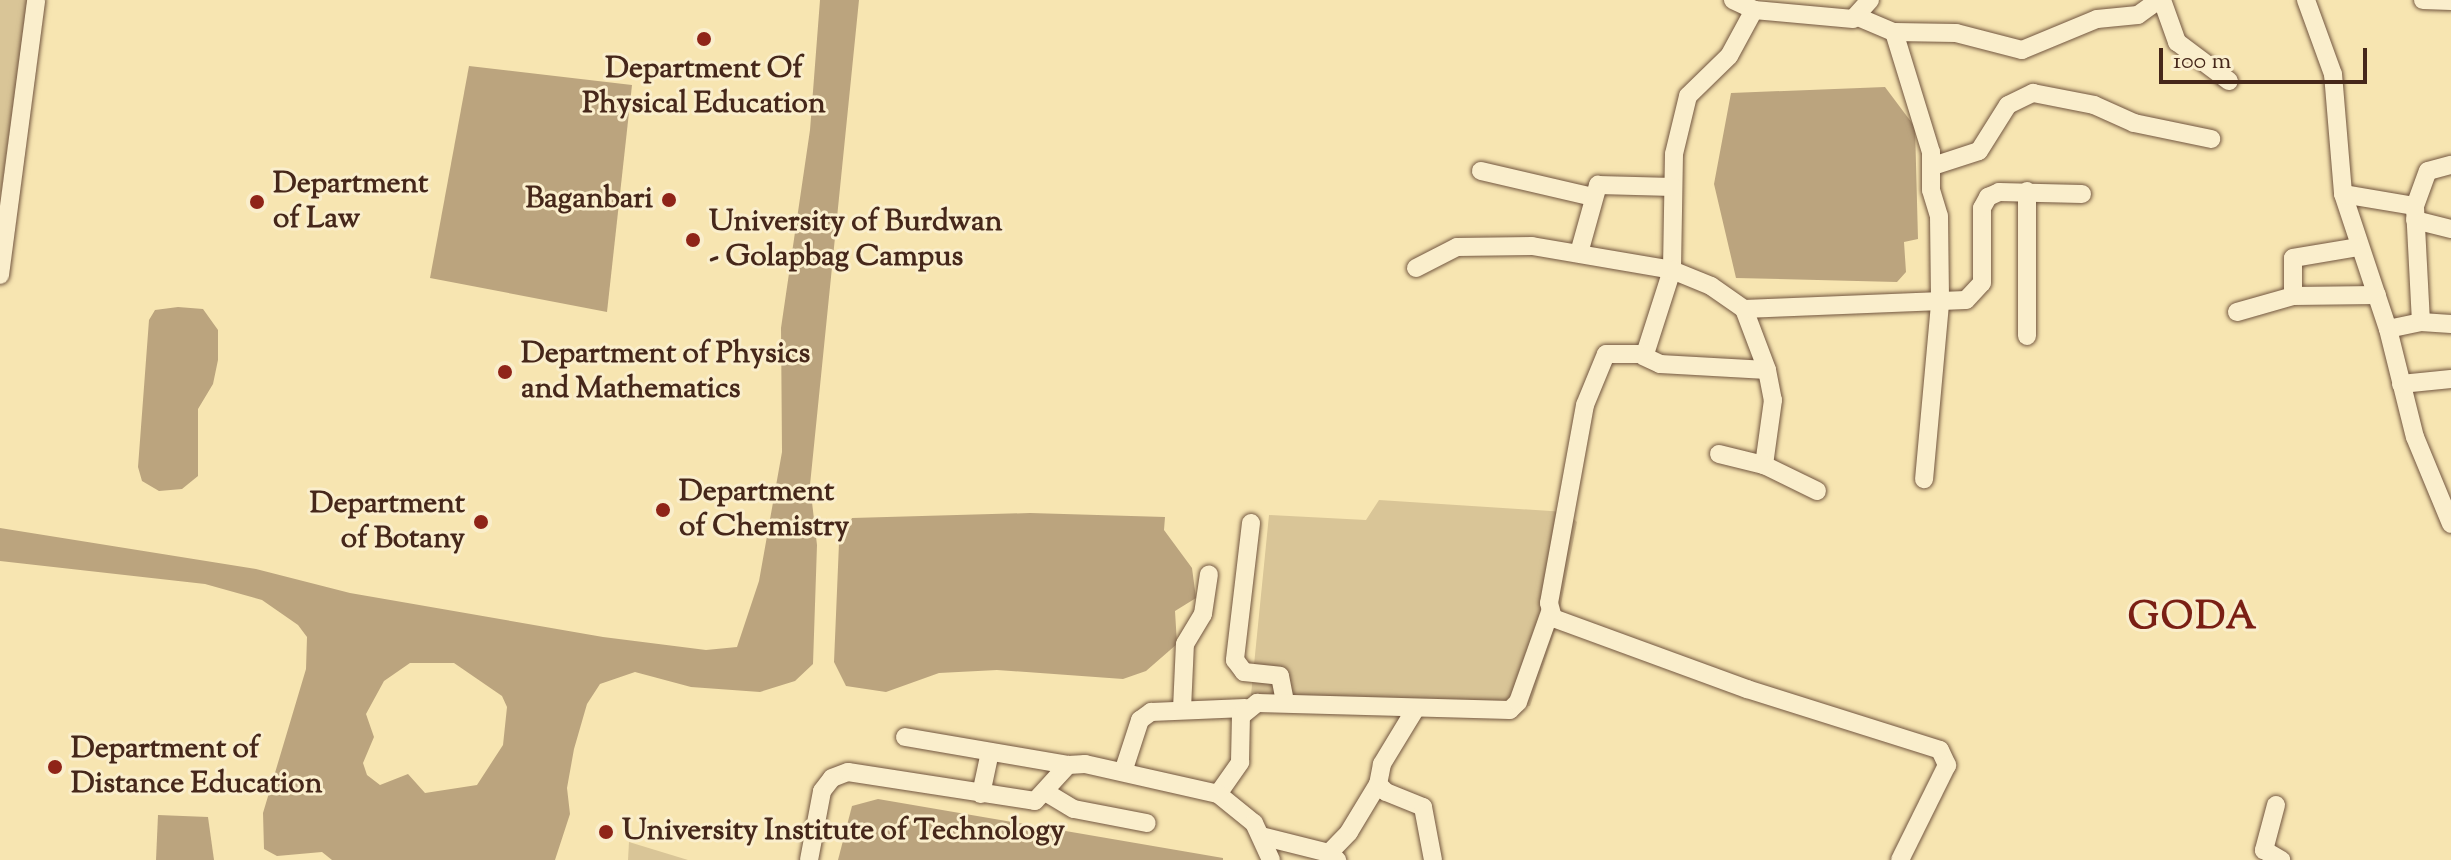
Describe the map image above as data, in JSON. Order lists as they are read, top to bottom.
{
  "districts": ["GODA"],
  "places": [
    "Department Of Physical Education",
    "Baganbari",
    "Department of Law",
    "University of Burdwan - Golapbag Campus",
    "Department of Physics and Mathematics",
    "Department of Chemistry",
    "Department of Botany",
    "Department of Distance Education",
    "University Institute of Technology"
  ],
  "scale_bar": "100 m"
}
